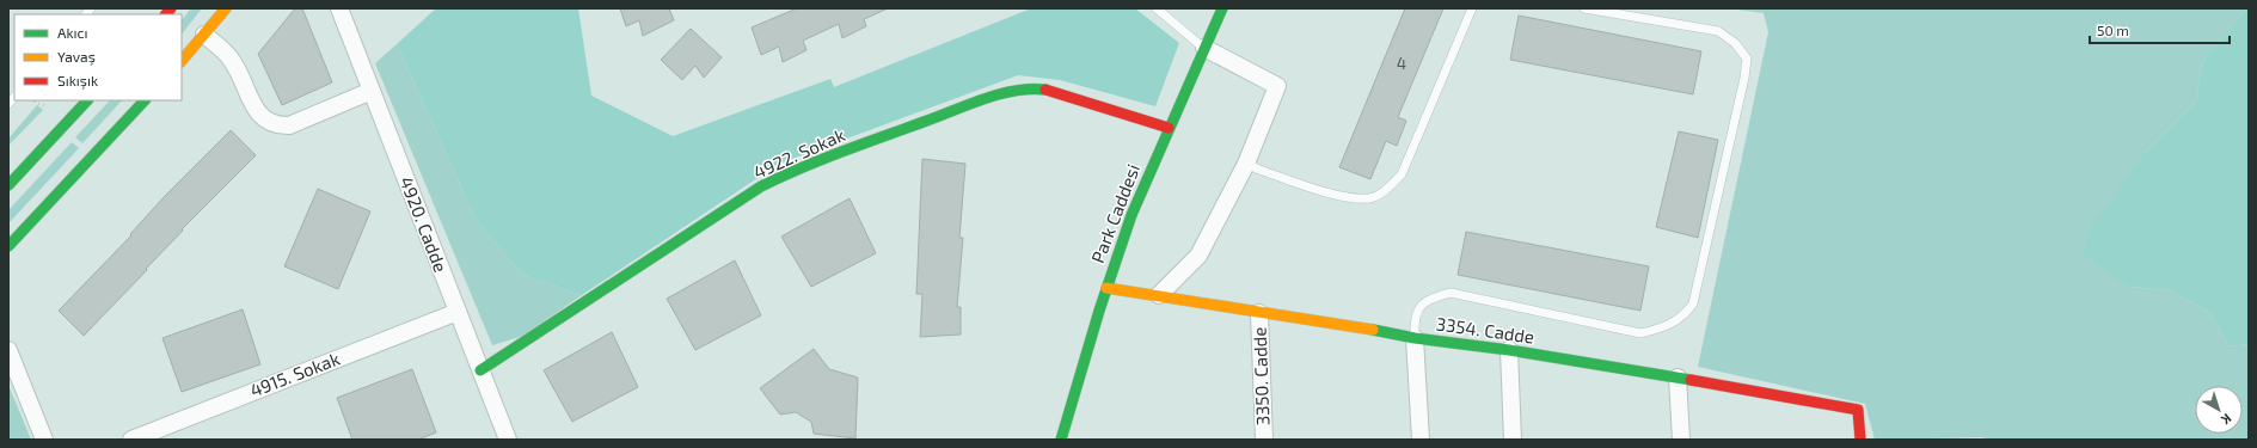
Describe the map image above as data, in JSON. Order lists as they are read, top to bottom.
{
  "streets": {
    "street": [
      "4922. Sokak",
      "Park Caddesi",
      "4920. Cadde",
      "3354. Cadde",
      "4915. Sokak",
      "3350. Cadde"
    ]
  },
  "crossings": [
    ["4922. Sokak", "Park Caddesi"],
    ["4922. Sokak", "4920. Cadde"],
    ["Park Caddesi", "3354. Cadde"],
    ["4920. Cadde", "4915. Sokak"],
    ["3354. Cadde", "3350. Cadde"]
  ],
  "house_numbers": ["4"],
  "legend": ["Akıcı", "Yavaş", "Sıkışık"],
  "scale_bar": "50 m",
  "north": "bottom right"
}
